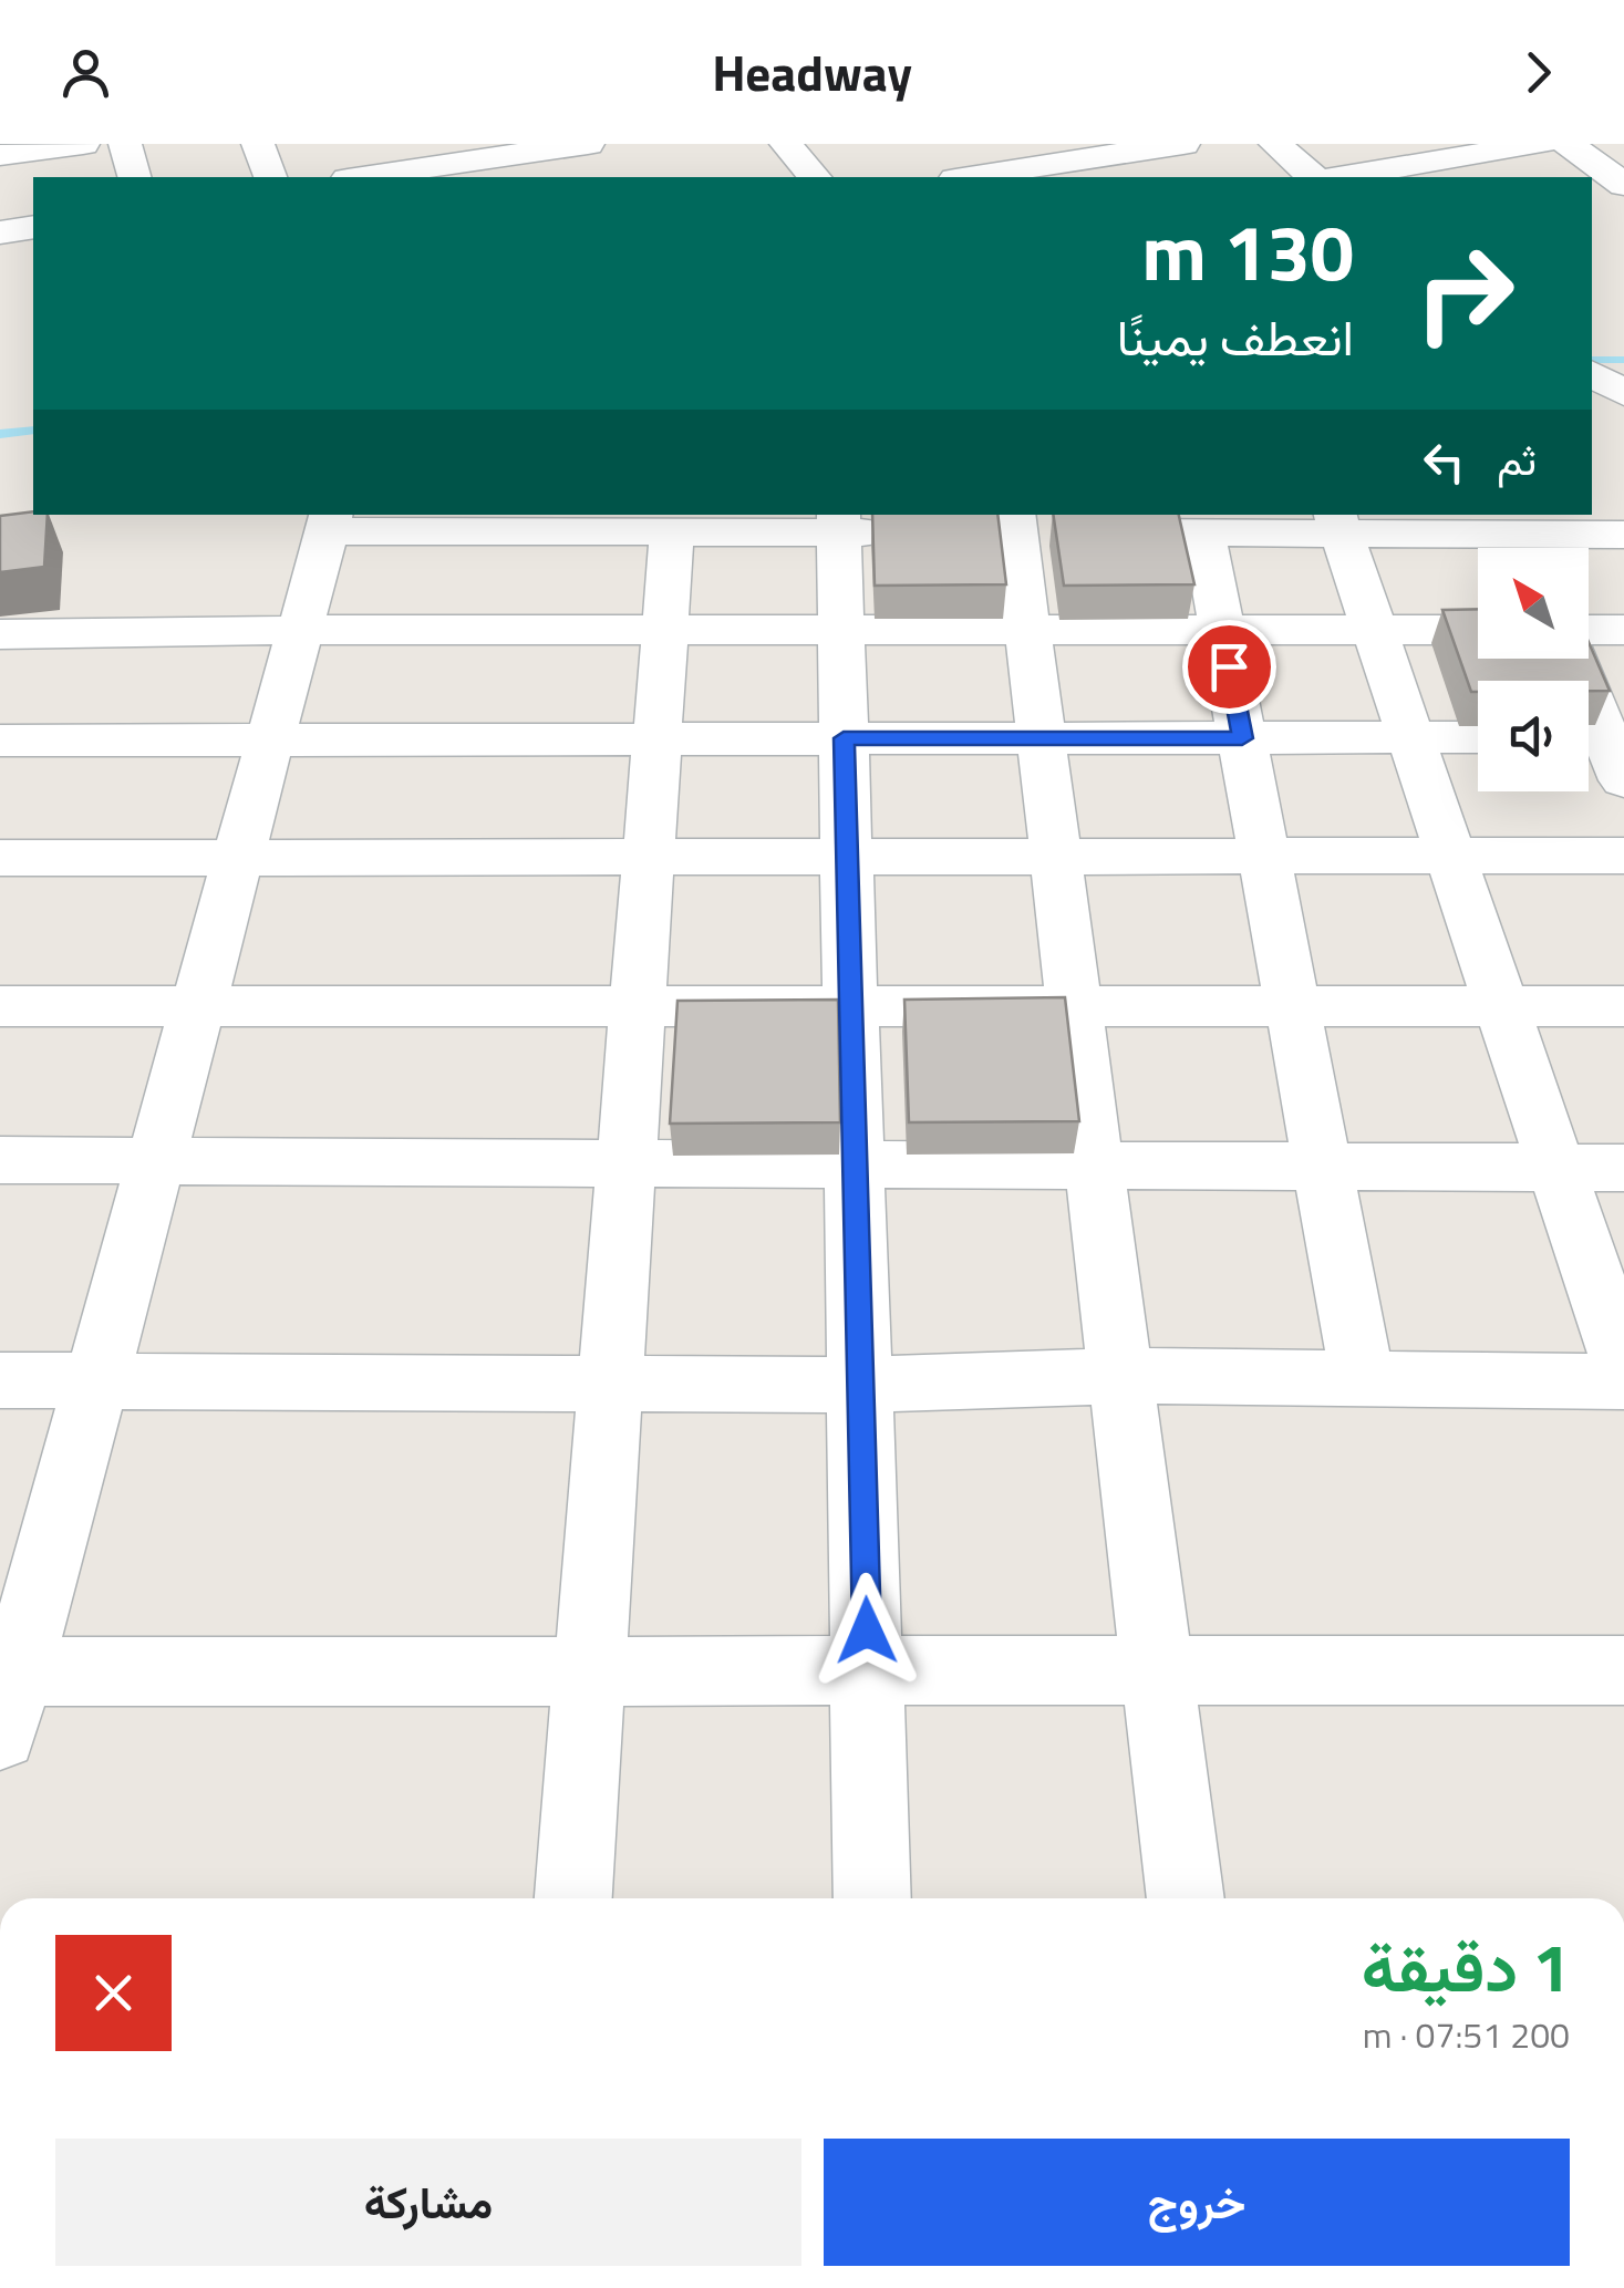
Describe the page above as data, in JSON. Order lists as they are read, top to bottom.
{
  "north": "top left",
  "page": {
    "header": "Headway",
    "turn": ["130 m", "انعطف يمينًا"],
    "then": "ثم",
    "heading": ["1 دقيقة", "200 m · 07:51"],
    "buttons": ["خروج", "مشاركة"]
  }
}
